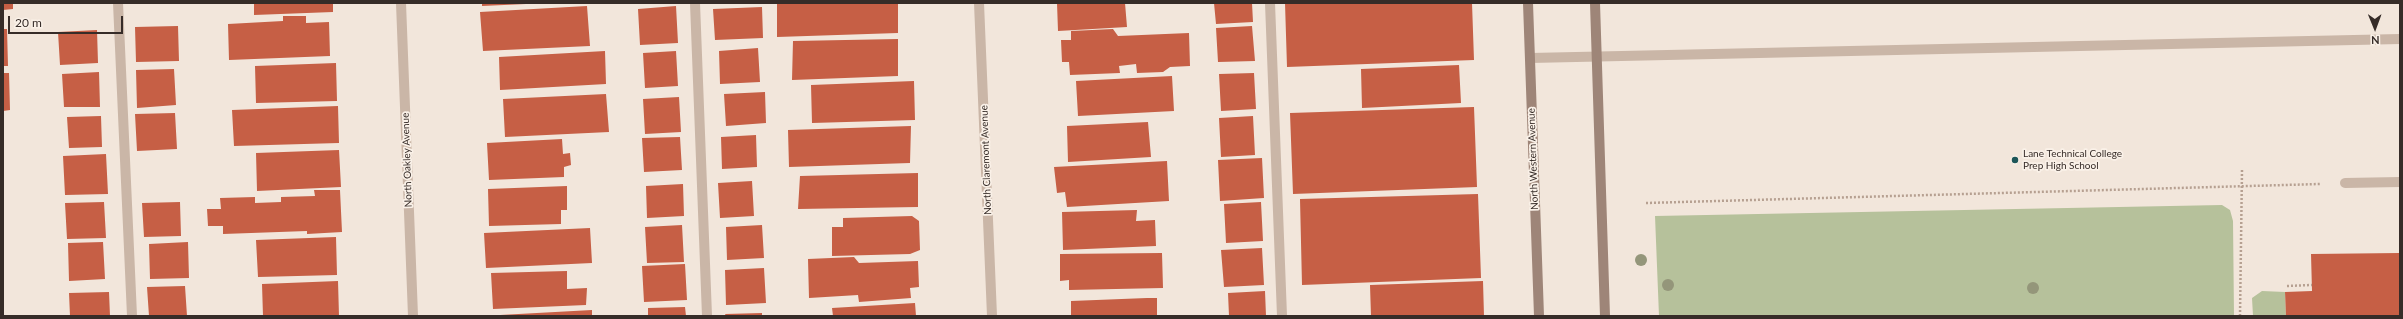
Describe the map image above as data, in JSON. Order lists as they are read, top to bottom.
{
  "streets": {
    "main road": ["North Western Avenue"],
    "street": ["North Oakley Avenue", "North Claremont Avenue"]
  },
  "places": ["Lane Technical College Prep High School"],
  "scale_bar": "20 m",
  "north": "bottom"
}
